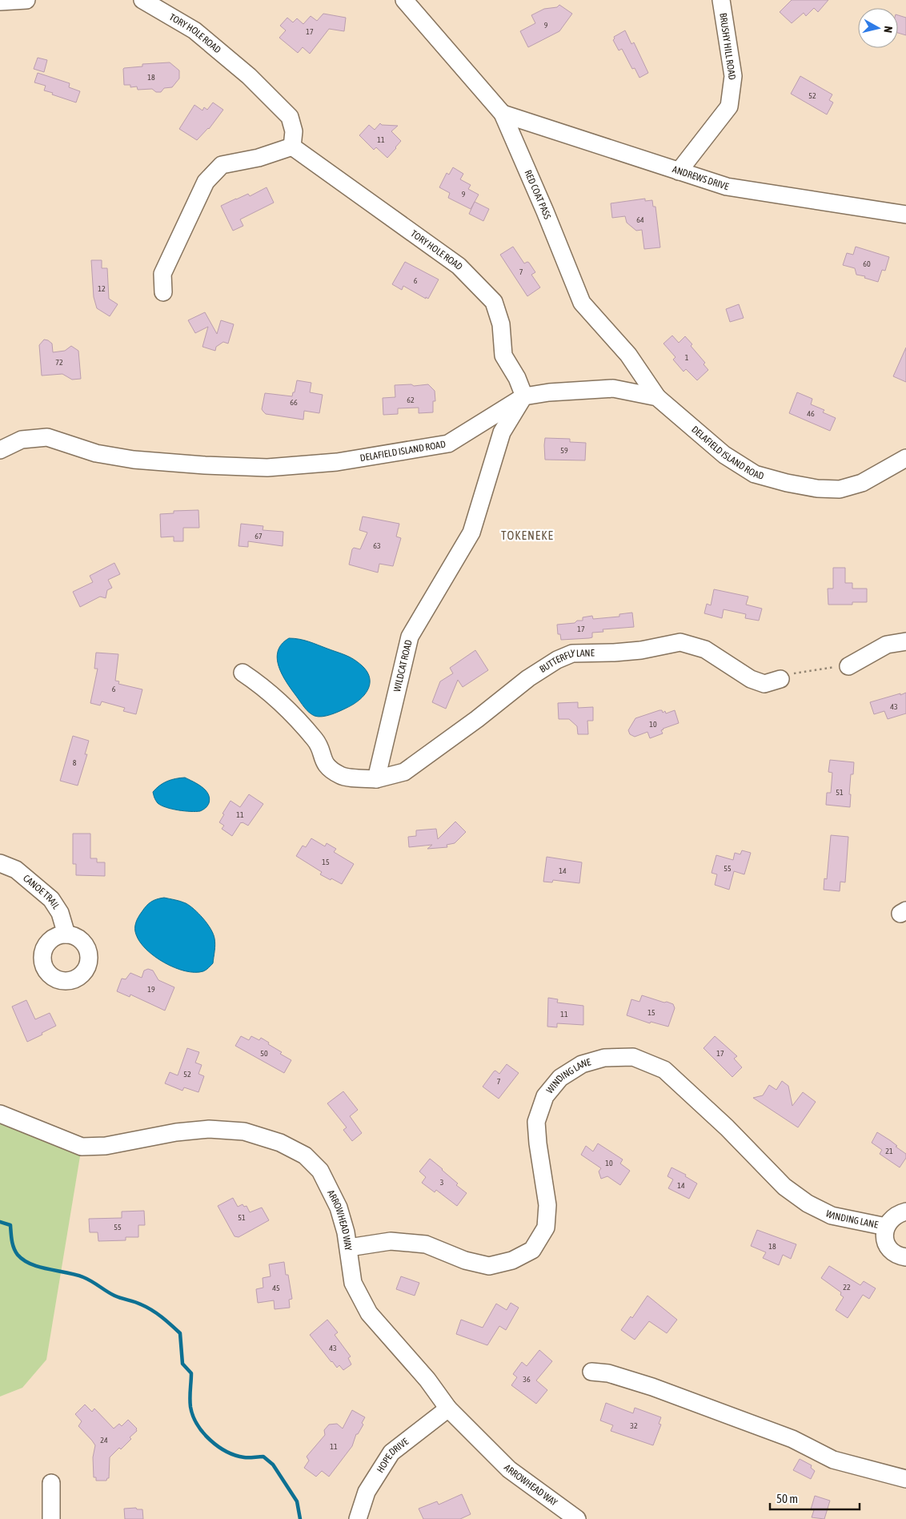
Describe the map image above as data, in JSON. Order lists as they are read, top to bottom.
{
  "streets": {
    "street": [
      "TORY HOLE ROAD",
      "BRUSHY HILL ROAD",
      "ANDREWS DRIVE",
      "RED COAT PASS",
      "DELAFIELD ISLAND ROAD",
      "BUTTERFLY LANE",
      "WILDCAT ROAD",
      "CANOE TRAIL",
      "WINDING LANE",
      "ARROWHEAD WAY",
      "HOPE DRIVE"
    ]
  },
  "crossings": [
    ["TORY HOLE ROAD", "DELAFIELD ISLAND ROAD"],
    ["TORY HOLE ROAD", "WILDCAT ROAD"],
    ["BRUSHY HILL ROAD", "ANDREWS DRIVE"],
    ["ANDREWS DRIVE", "RED COAT PASS"],
    ["RED COAT PASS", "DELAFIELD ISLAND ROAD"],
    ["DELAFIELD ISLAND ROAD", "WILDCAT ROAD"],
    ["BUTTERFLY LANE", "WILDCAT ROAD"],
    ["WINDING LANE", "ARROWHEAD WAY"],
    ["ARROWHEAD WAY", "HOPE DRIVE"]
  ],
  "districts": ["TOKENEKE"],
  "house_numbers": [
    "9",
    "17",
    "18",
    "52",
    "11",
    "9",
    "64",
    "60",
    "7",
    "6",
    "12",
    "1",
    "72",
    "62",
    "66",
    "46",
    "59",
    "67",
    "63",
    "17",
    "6",
    "43",
    "10",
    "8",
    "51",
    "11",
    "15",
    "55",
    "14",
    "19",
    "15",
    "11",
    "50",
    "17",
    "52",
    "7",
    "21",
    "10",
    "3",
    "14",
    "51",
    "55",
    "18",
    "22",
    "45",
    "43",
    "36",
    "32",
    "24",
    "11"
  ],
  "scale_bar": "50 m",
  "north": "right"
}
